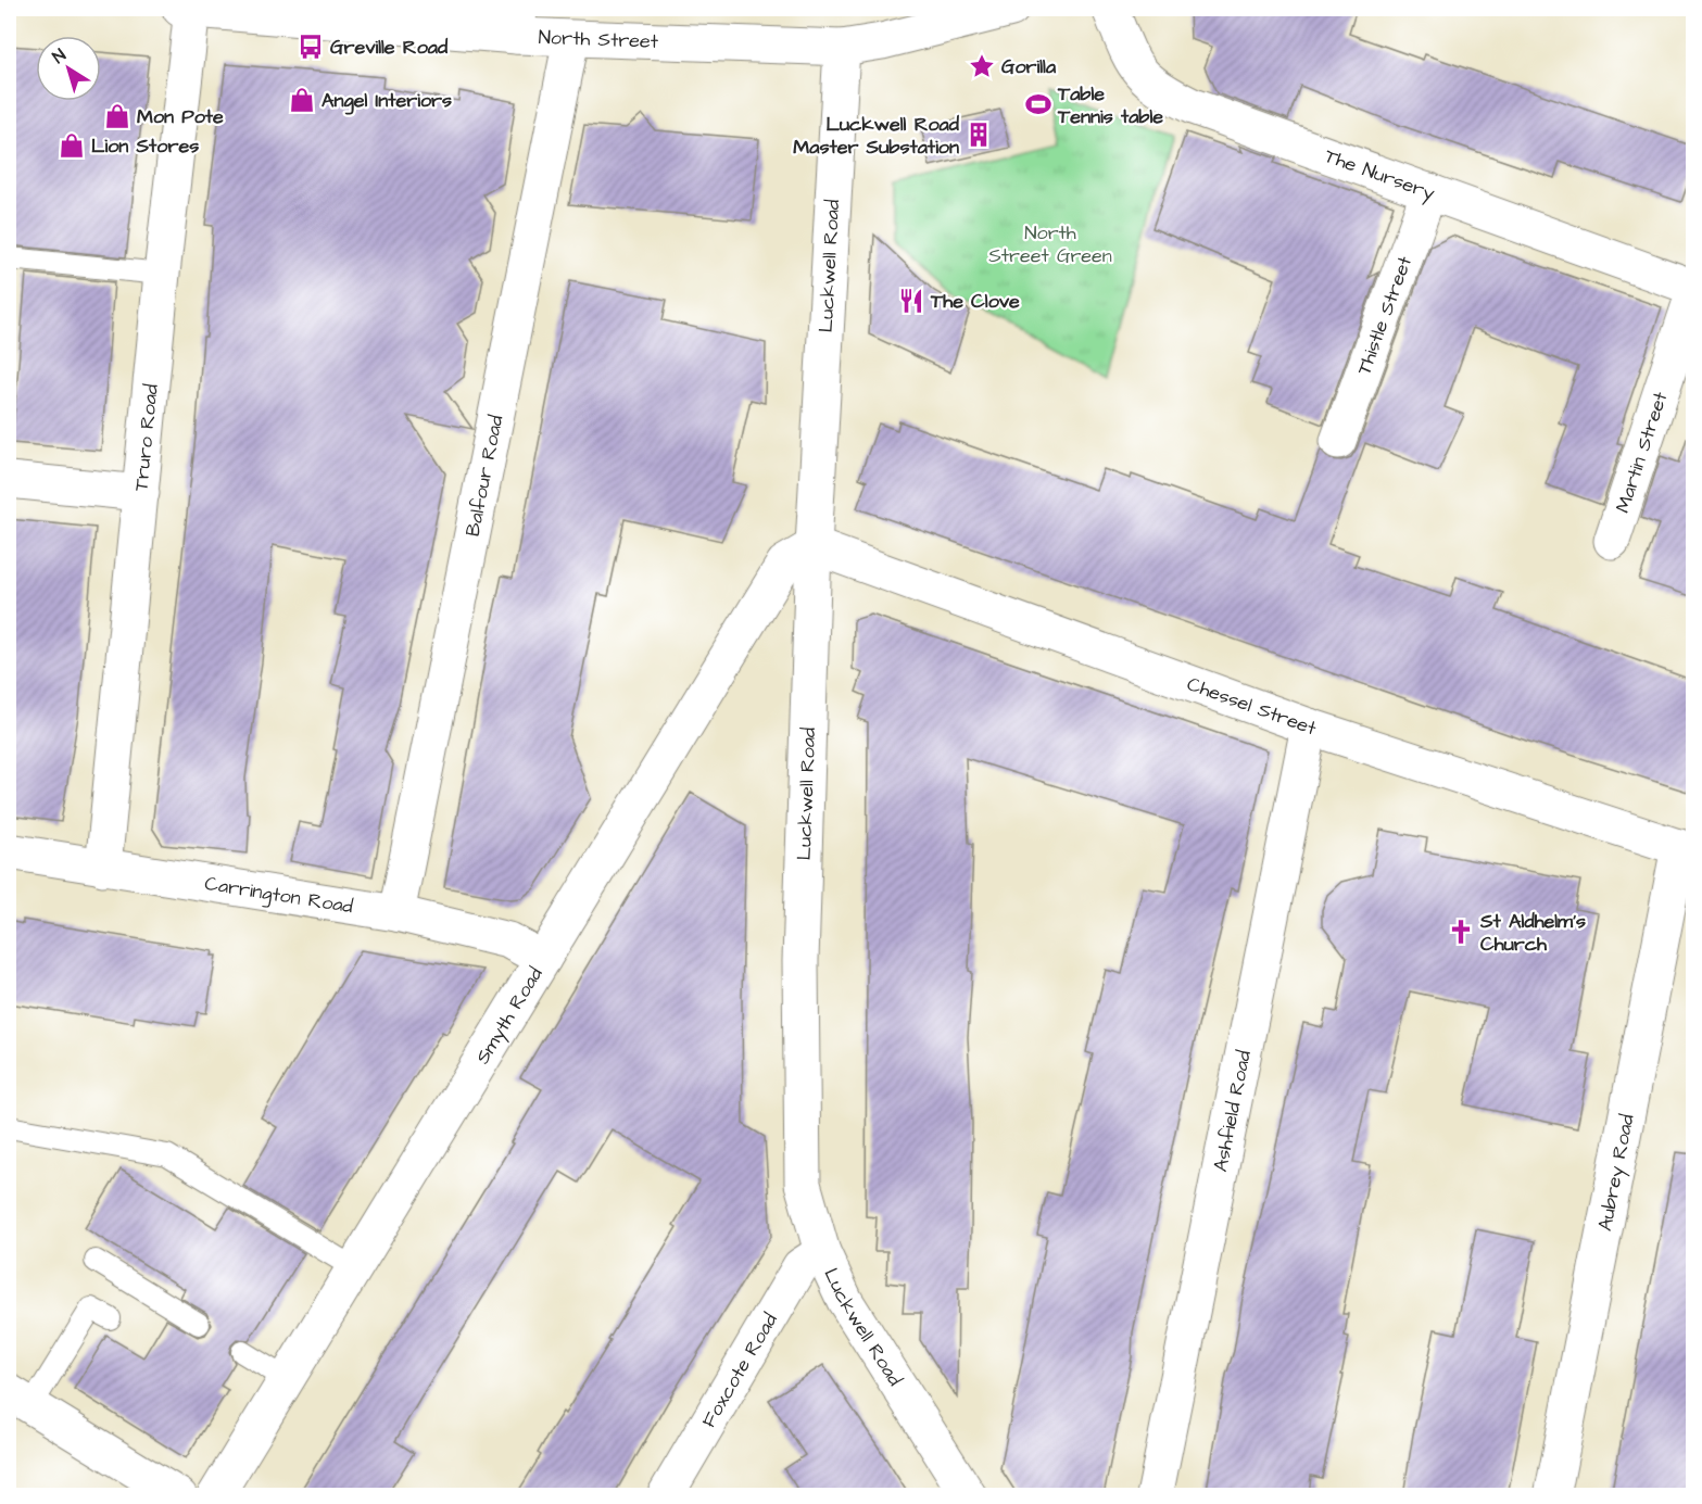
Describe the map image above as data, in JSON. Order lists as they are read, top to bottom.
{
  "streets": {
    "street": [
      "North Street",
      "The Nursery",
      "Luckwell Road",
      "Thistle Street",
      "Truro Road",
      "Martin Street",
      "Balfour Road",
      "Chessel Street",
      "Carrington Road",
      "Smyth Road",
      "Ashfield Road",
      "Aubrey Road",
      "Foxcote Road"
    ]
  },
  "crossings": [
    ["North Street", "Luckwell Road"],
    ["North Street", "Truro Road"],
    ["North Street", "Balfour Road"],
    ["The Nursery", "Thistle Street"],
    ["The Nursery", "Martin Street"],
    ["Luckwell Road", "Chessel Street"],
    ["Luckwell Road", "Smyth Road"],
    ["Luckwell Road", "Foxcote Road"],
    ["Truro Road", "Carrington Road"],
    ["Balfour Road", "Carrington Road"],
    ["Chessel Street", "Smyth Road"],
    ["Chessel Street", "Ashfield Road"],
    ["Chessel Street", "Aubrey Road"],
    ["Carrington Road", "Smyth Road"]
  ],
  "parks": ["North Street Green"],
  "places": {
    "bus stop": ["Greville Road"],
    "place": ["Gorilla"],
    "shop": ["Angel Interiors", "Mon Pote", "Lion Stores"],
    "sports": ["Table Tennis table"],
    "building": ["Luckwell Road Master Substation"],
    "restaurant": ["The Clove"],
    "church": ["St Aldhelm's Church"]
  },
  "north": "top left"
}
